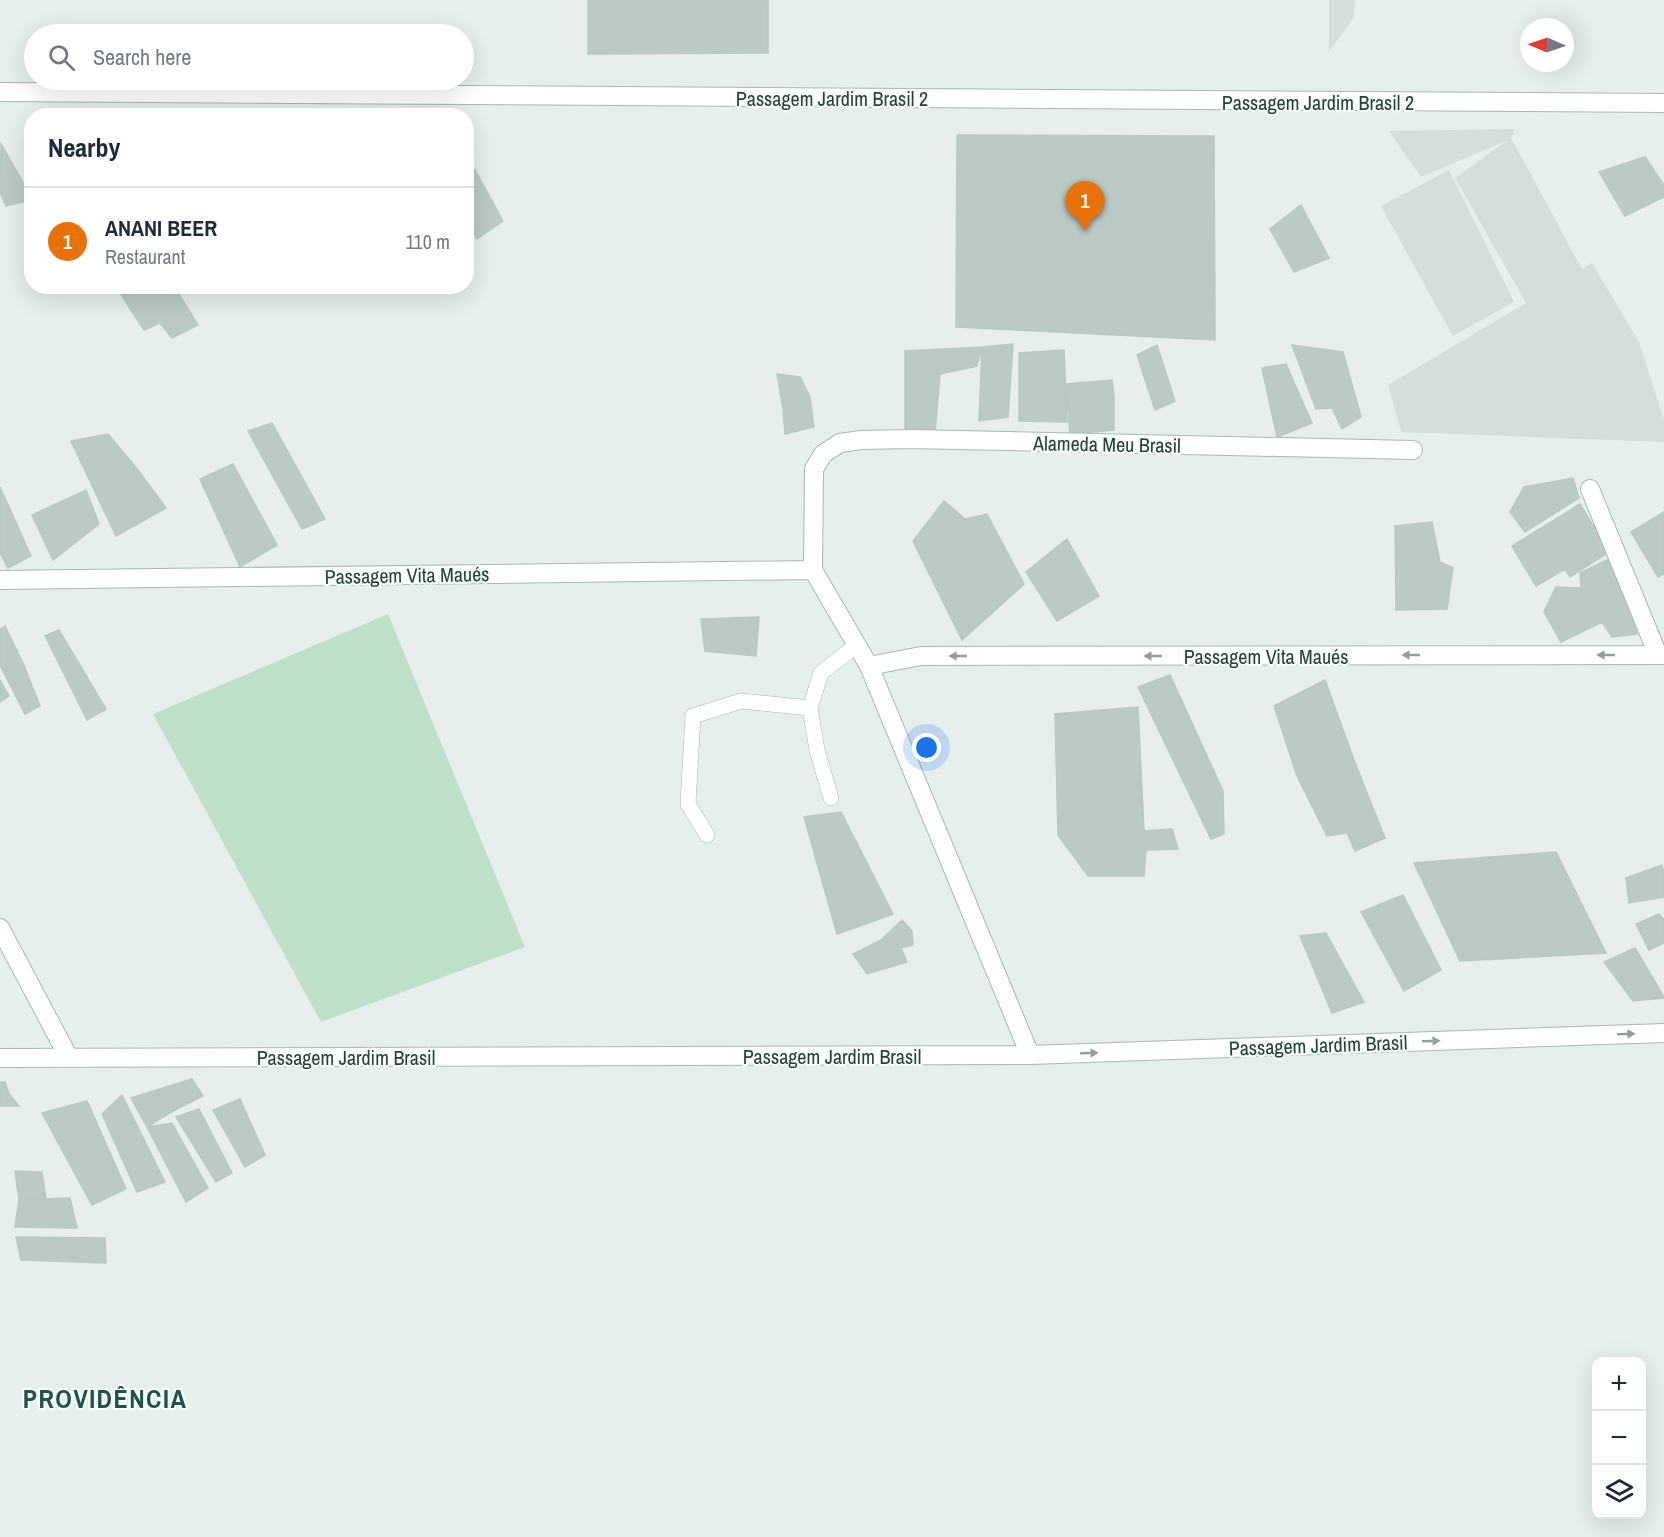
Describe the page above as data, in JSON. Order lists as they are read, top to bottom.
{
  "streets": {
    "street": [
      "Passagem Jardim Brasil 2",
      "Alameda Meu Brasil",
      "Passagem Vita Maués",
      "Passagem Jardim Brasil"
    ]
  },
  "crossings": [
    ["Alameda Meu Brasil", "Passagem Vita Maués"]
  ],
  "one_way": ["Passagem Vita Maués", "Passagem Jardim Brasil"],
  "districts": ["PROVIDÊNCIA"],
  "north": "left",
  "page": {
    "search": "Search here",
    "heading": "Nearby",
    "pins": "1",
    "list": [
      {
        "mark": "1",
        "name": "ANANI BEER",
        "note": "Restaurant",
        "value": "110 m"
      }
    ],
    "map_buttons": ["+", "−"]
  }
}
